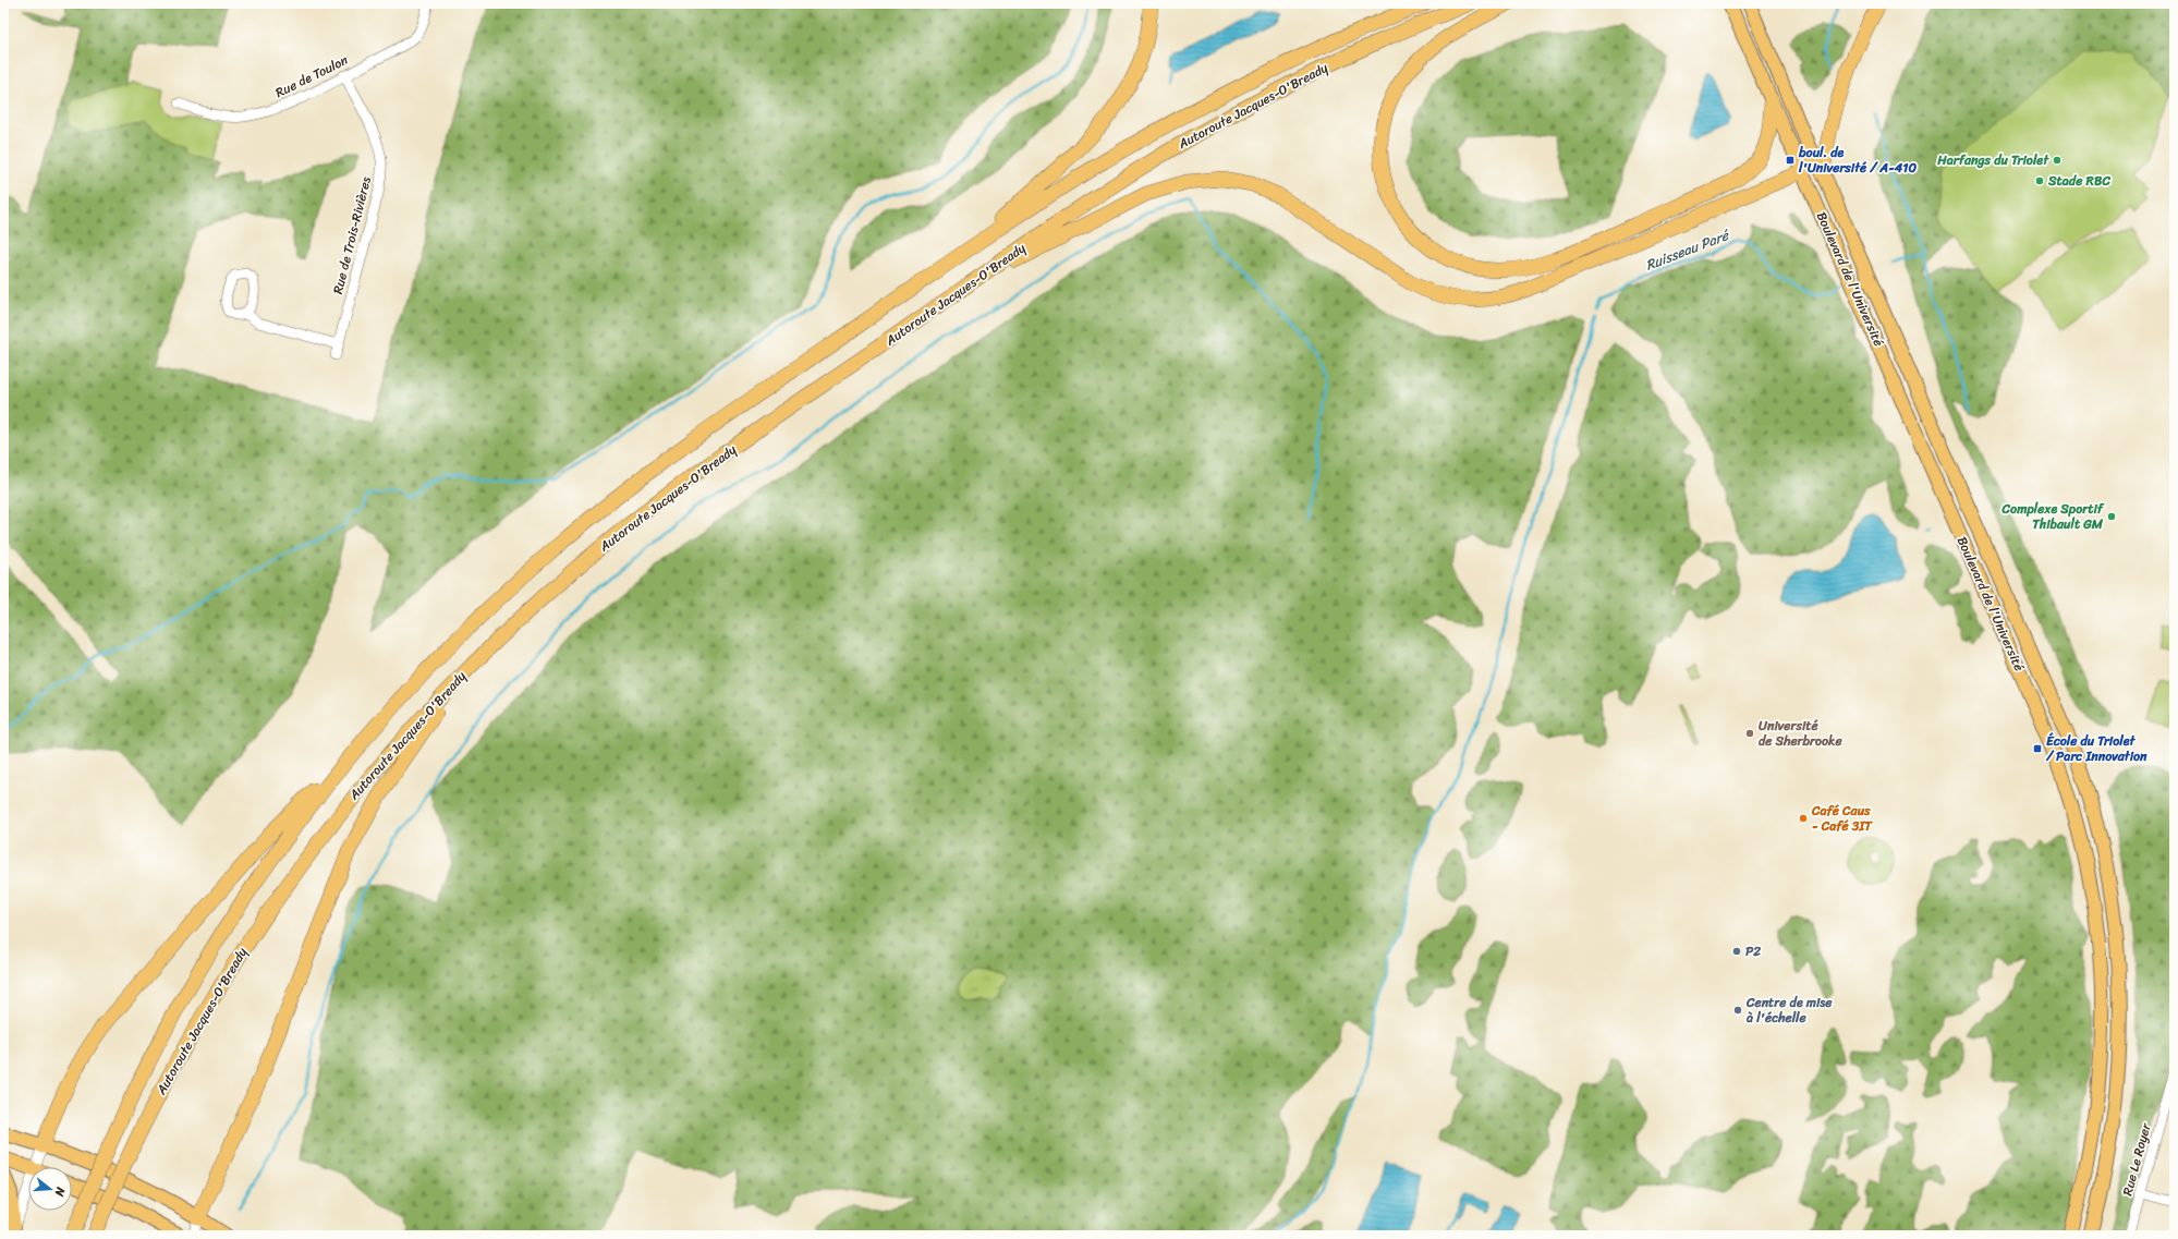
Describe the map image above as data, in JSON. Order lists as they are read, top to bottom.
{
  "streets": {
    "highway": ["Autoroute Jacques-O'Bready"],
    "main road": ["Boulevard de l'Université"],
    "street": ["Rue de Toulon", "Rue de Trois-Rivières", "Rue Le Royer"]
  },
  "crossings": [
    ["Rue de Toulon", "Rue de Trois-Rivières"]
  ],
  "water": ["Ruisseau Paré"],
  "places": {
    "transit": ["boul. de l'Université / A-410", "École du Triolet / Parc Innovation"],
    "other": [
      "Harfangs du Triolet",
      "Stade RBC",
      "Complexe Sportif Thibault GM",
      "Université de Sherbrooke",
      "Café Caus - Café 3IT",
      "P2",
      "Centre de mise à l'échelle"
    ]
  },
  "north": "right"
}
